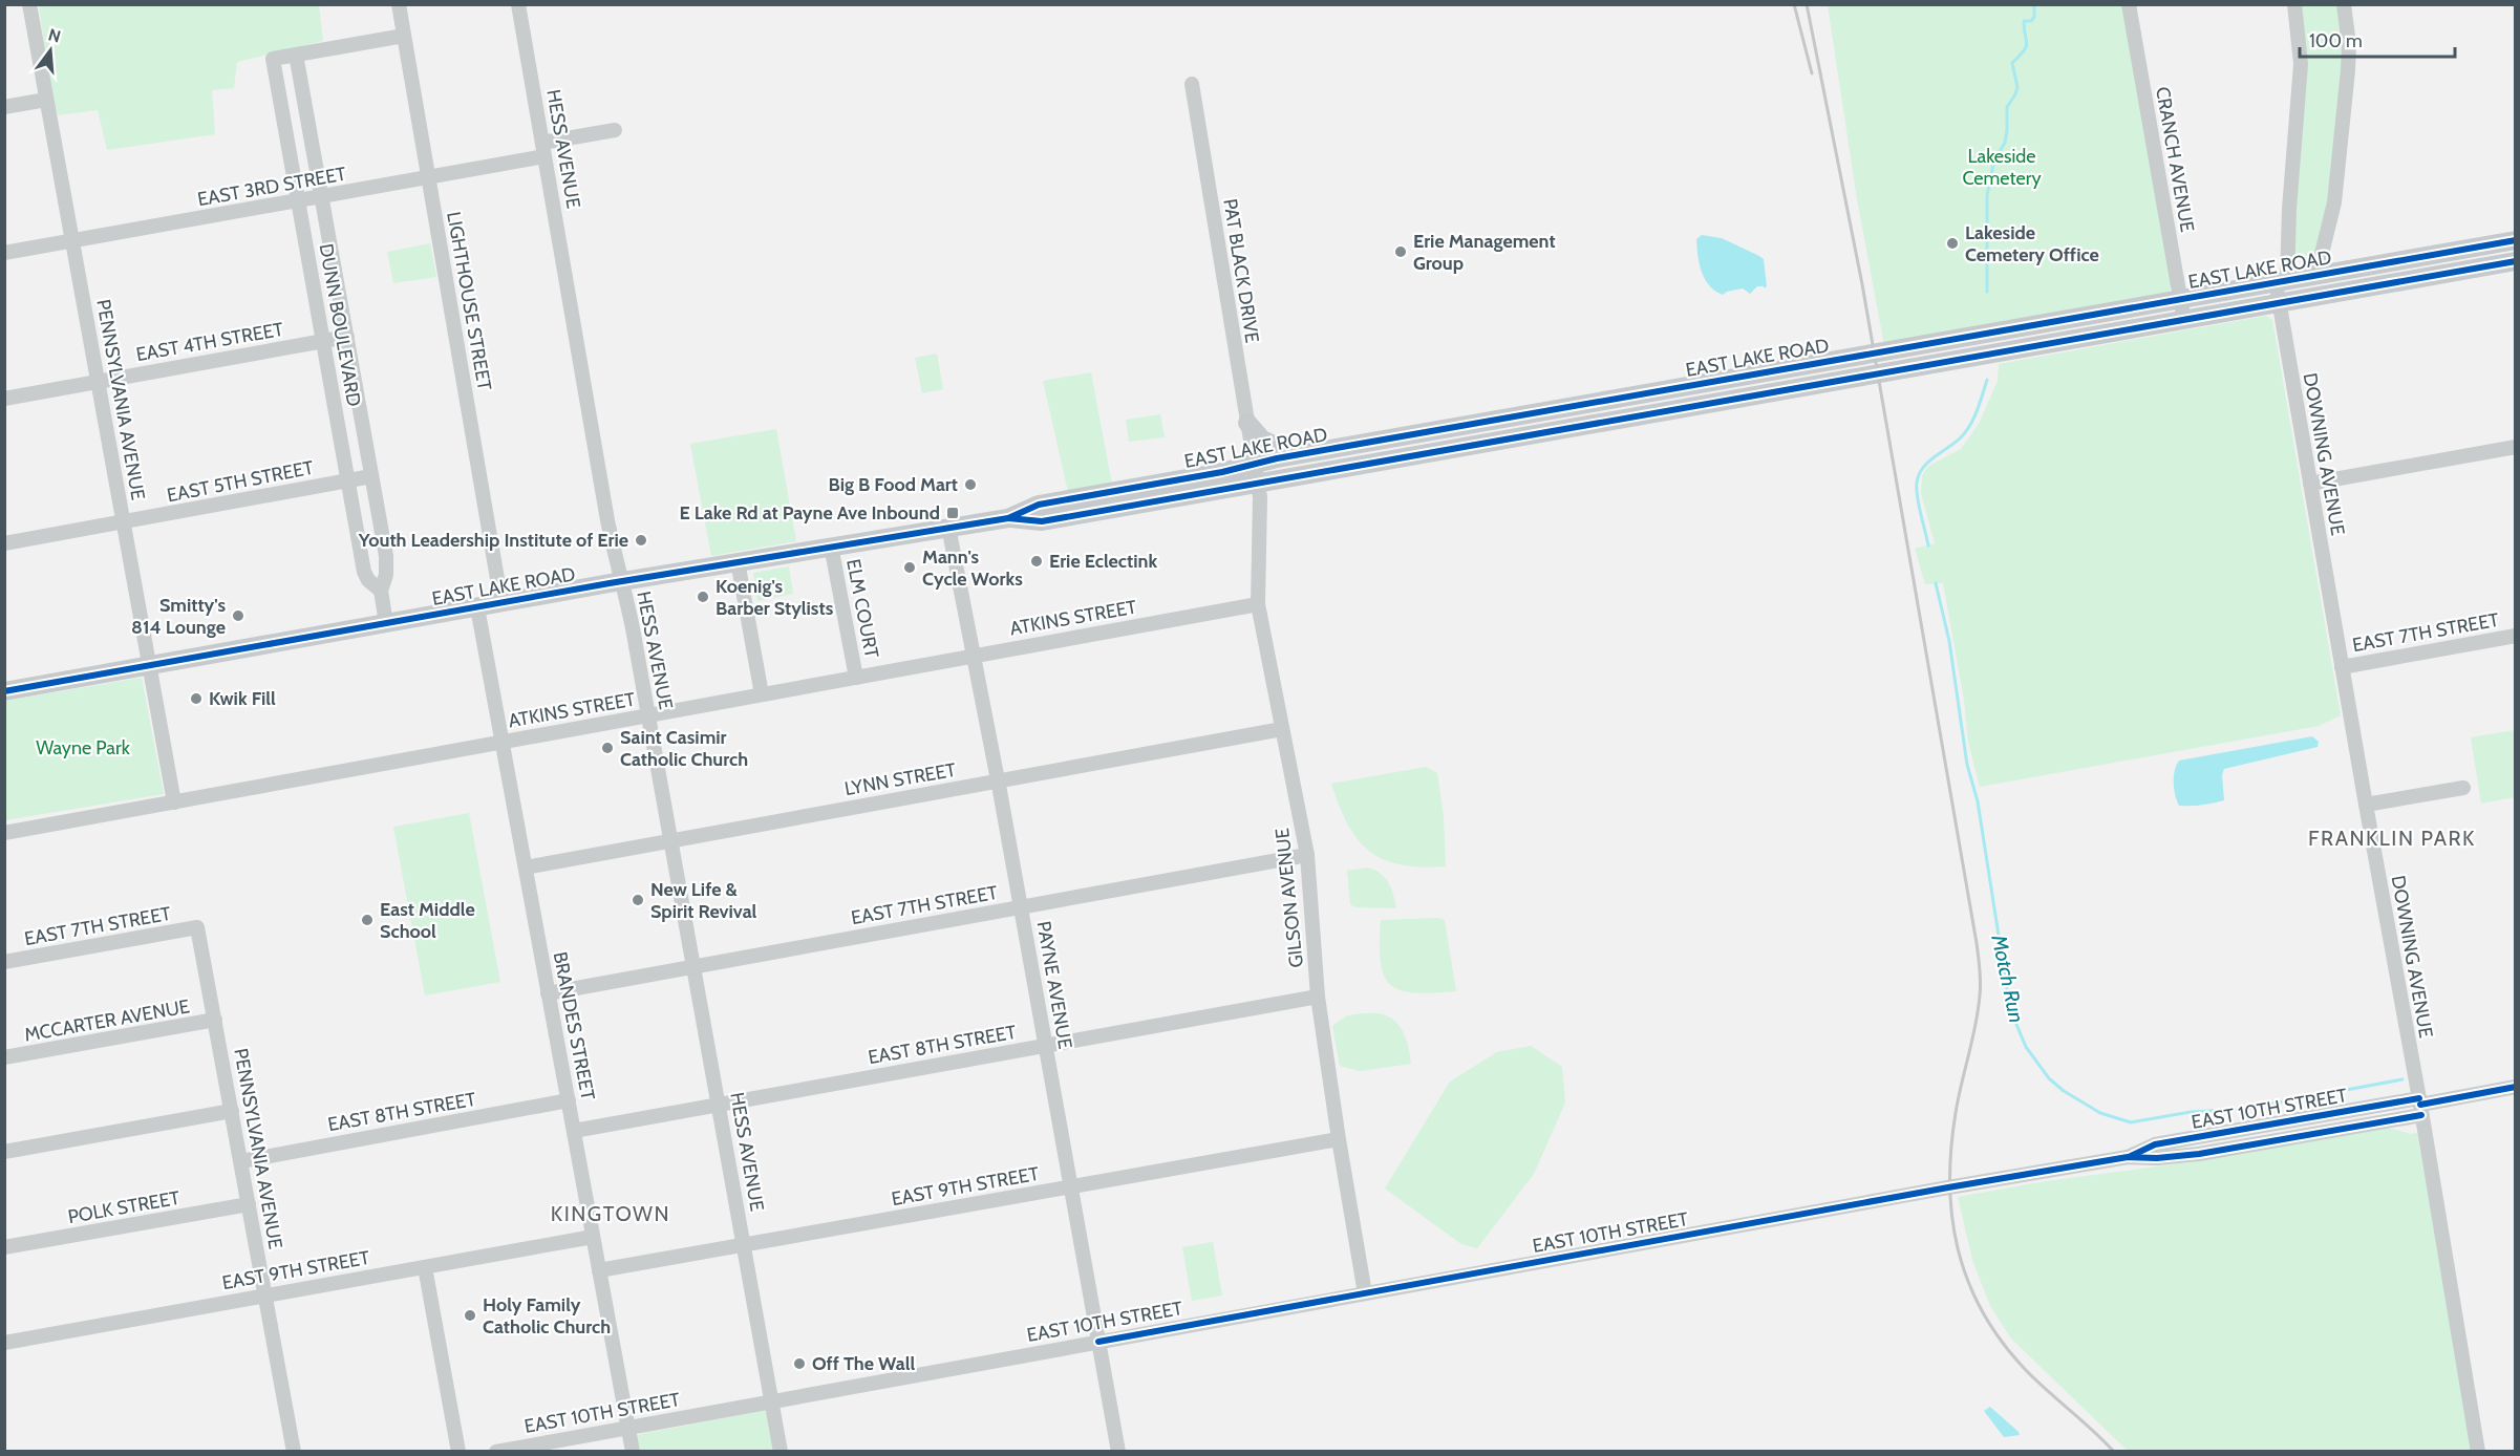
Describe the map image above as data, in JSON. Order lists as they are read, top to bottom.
{
  "streets": {
    "main road": ["EAST LAKE ROAD"],
    "street": [
      "HESS AVENUE",
      "CRANCH AVENUE",
      "EAST 3RD STREET",
      "PAT BLACK DRIVE",
      "LIGHTHOUSE STREET",
      "DUNN BOULEVARD",
      "EAST 4TH STREET",
      "PENNSYLVANIA AVENUE",
      "DOWNING AVENUE",
      "EAST 5TH STREET",
      "ELM COURT",
      "ATKINS STREET",
      "EAST 7TH STREET",
      "LYNN STREET",
      "GILSON AVENUE",
      "PAYNE AVENUE",
      "MCCARTER AVENUE",
      "BRANDES STREET",
      "EAST 8TH STREET",
      "EAST 10TH STREET",
      "EAST 9TH STREET",
      "POLK STREET"
    ]
  },
  "crossings": [
    ["HESS AVENUE", "EAST 3RD STREET"],
    ["HESS AVENUE", "EAST LAKE ROAD"],
    ["HESS AVENUE", "ATKINS STREET"],
    ["HESS AVENUE", "EAST 7TH STREET"],
    ["HESS AVENUE", "LYNN STREET"],
    ["HESS AVENUE", "EAST 8TH STREET"],
    ["HESS AVENUE", "EAST 10TH STREET"],
    ["HESS AVENUE", "EAST 9TH STREET"],
    ["CRANCH AVENUE", "EAST LAKE ROAD"],
    ["EAST 3RD STREET", "LIGHTHOUSE STREET"],
    ["EAST 3RD STREET", "DUNN BOULEVARD"],
    ["EAST 3RD STREET", "PENNSYLVANIA AVENUE"],
    ["EAST LAKE ROAD", "PAT BLACK DRIVE"],
    ["EAST LAKE ROAD", "LIGHTHOUSE STREET"],
    ["EAST LAKE ROAD", "DUNN BOULEVARD"],
    ["EAST LAKE ROAD", "PENNSYLVANIA AVENUE"],
    ["EAST LAKE ROAD", "DOWNING AVENUE"],
    ["EAST LAKE ROAD", "ELM COURT"],
    ["EAST LAKE ROAD", "GILSON AVENUE"],
    ["EAST LAKE ROAD", "PAYNE AVENUE"],
    ["EAST LAKE ROAD", "BRANDES STREET"],
    ["PAT BLACK DRIVE", "GILSON AVENUE"],
    ["DUNN BOULEVARD", "EAST 4TH STREET"],
    ["DUNN BOULEVARD", "EAST 5TH STREET"],
    ["EAST 4TH STREET", "PENNSYLVANIA AVENUE"],
    ["PENNSYLVANIA AVENUE", "EAST 5TH STREET"],
    ["PENNSYLVANIA AVENUE", "ATKINS STREET"],
    ["PENNSYLVANIA AVENUE", "EAST 7TH STREET"],
    ["PENNSYLVANIA AVENUE", "MCCARTER AVENUE"],
    ["PENNSYLVANIA AVENUE", "EAST 8TH STREET"],
    ["PENNSYLVANIA AVENUE", "EAST 9TH STREET"],
    ["PENNSYLVANIA AVENUE", "POLK STREET"],
    ["DOWNING AVENUE", "EAST 7TH STREET"],
    ["DOWNING AVENUE", "EAST 10TH STREET"],
    ["ELM COURT", "ATKINS STREET"],
    ["ATKINS STREET", "GILSON AVENUE"],
    ["ATKINS STREET", "PAYNE AVENUE"],
    ["ATKINS STREET", "BRANDES STREET"],
    ["EAST 7TH STREET", "GILSON AVENUE"],
    ["EAST 7TH STREET", "PAYNE AVENUE"],
    ["EAST 7TH STREET", "BRANDES STREET"],
    ["LYNN STREET", "GILSON AVENUE"],
    ["LYNN STREET", "PAYNE AVENUE"],
    ["LYNN STREET", "BRANDES STREET"],
    ["GILSON AVENUE", "EAST 8TH STREET"],
    ["GILSON AVENUE", "EAST 10TH STREET"],
    ["GILSON AVENUE", "EAST 9TH STREET"],
    ["PAYNE AVENUE", "EAST 8TH STREET"],
    ["PAYNE AVENUE", "EAST 10TH STREET"],
    ["PAYNE AVENUE", "EAST 9TH STREET"],
    ["BRANDES STREET", "EAST 8TH STREET"],
    ["BRANDES STREET", "EAST 10TH STREET"],
    ["BRANDES STREET", "EAST 9TH STREET"]
  ],
  "districts": ["FRANKLIN PARK", "KINGTOWN"],
  "water": ["Motch Run"],
  "parks": ["Lakeside Cemetery", "Wayne Park"],
  "places": {
    "other": [
      "Lakeside Cemetery Office",
      "Erie Management Group",
      "Big B Food Mart",
      "Youth Leadership Institute of Erie",
      "Erie Eclectink",
      "Mann's Cycle Works",
      "Koenig's Barber Stylists",
      "Smitty's 814 Lounge",
      "Kwik Fill",
      "Saint Casimir Catholic Church",
      "New Life & Spirit Revival",
      "East Middle School",
      "Holy Family Catholic Church",
      "Off The Wall"
    ],
    "transit": ["E Lake Rd at Payne Ave Inbound"]
  },
  "scale_bar": "100 m",
  "north": "top"
}
